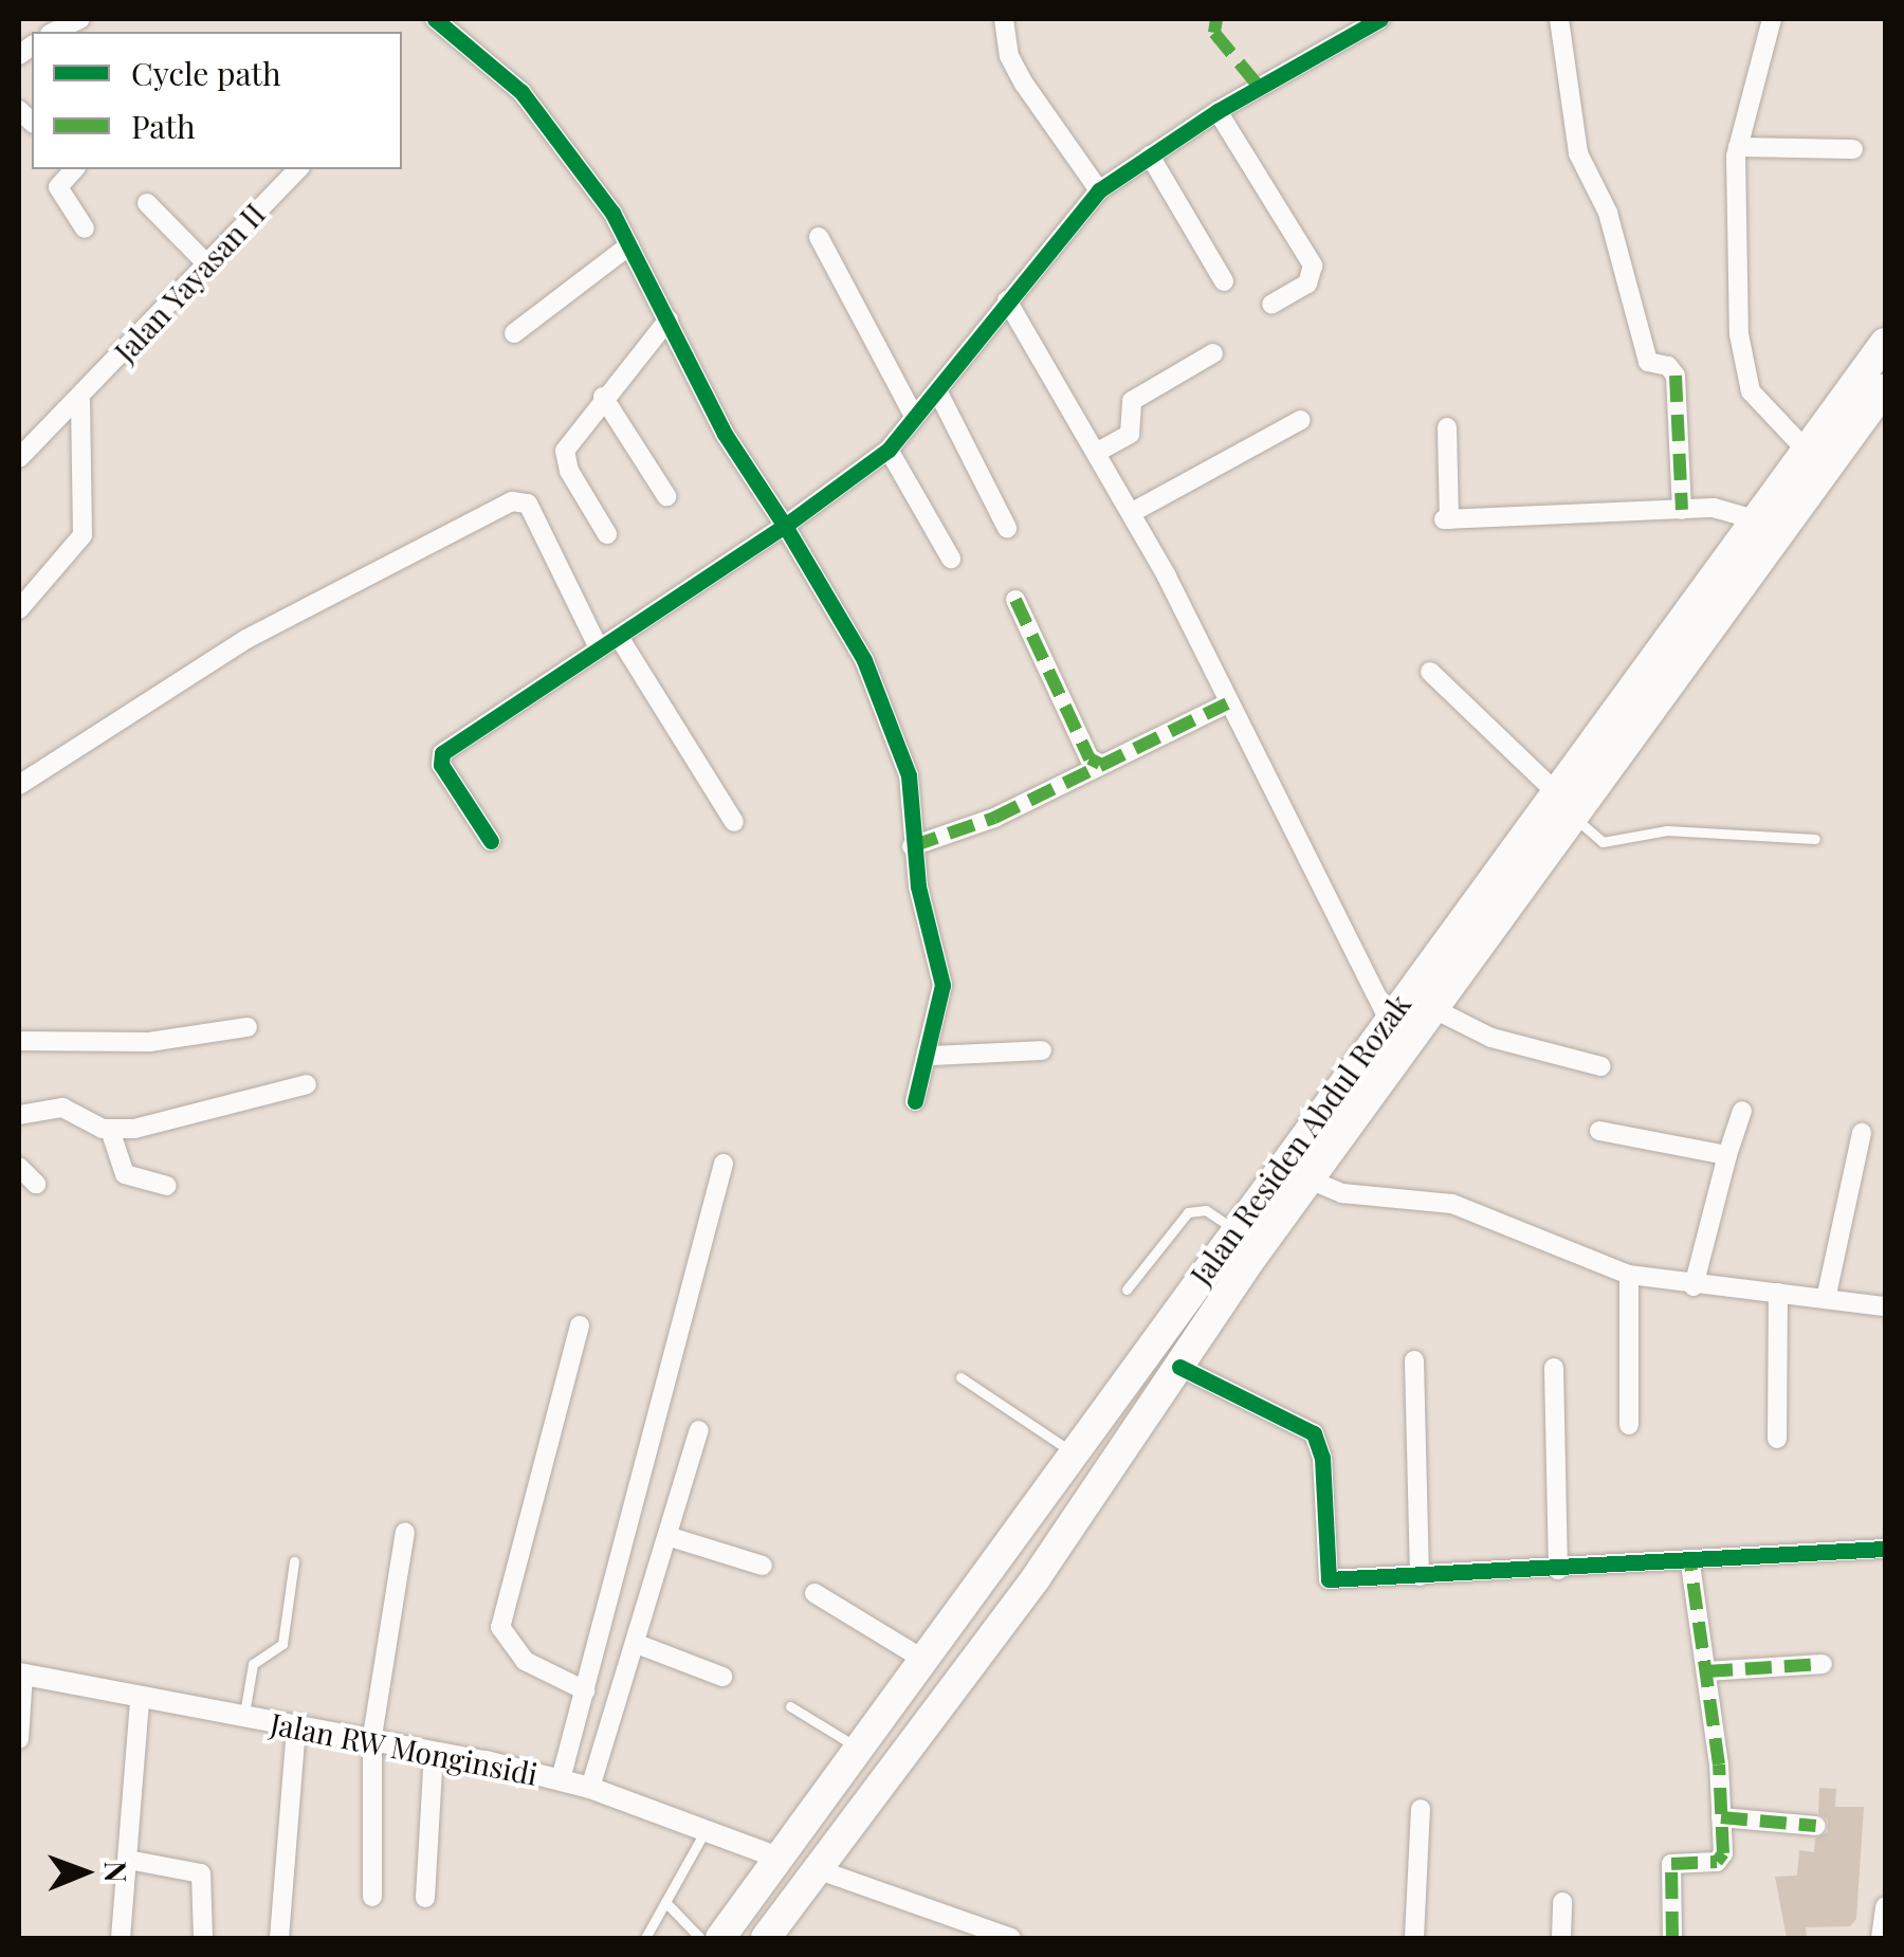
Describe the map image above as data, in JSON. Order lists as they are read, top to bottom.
{
  "streets": {
    "highway": ["Jalan Residen Abdul Rozak"],
    "street": ["Jalan Yayasan II", "Jalan RW Monginsidi"]
  },
  "crossings": [
    ["Jalan Residen Abdul Rozak", "Jalan RW Monginsidi"]
  ],
  "legend": ["Cycle path", "Path"],
  "north": "right"
}
